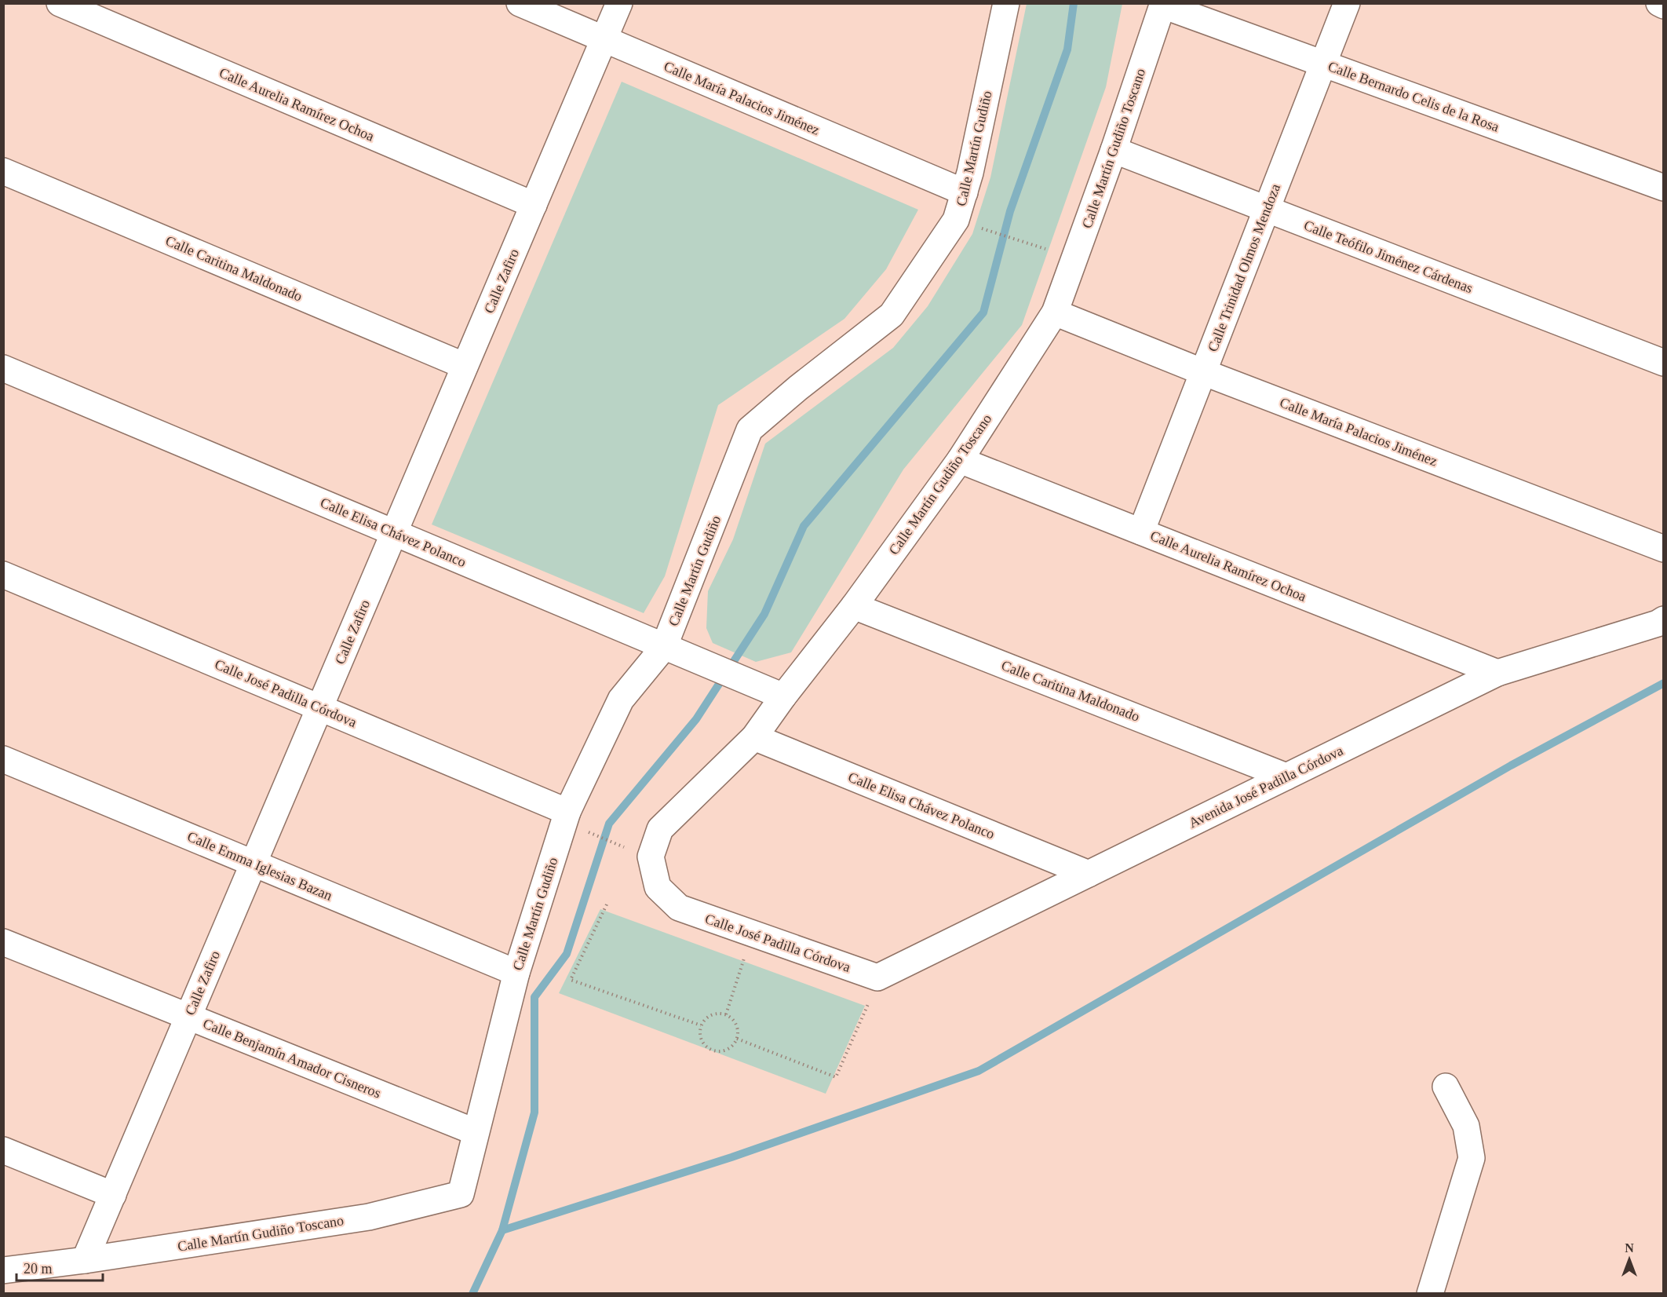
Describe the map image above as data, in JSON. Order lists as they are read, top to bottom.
{
  "streets": {
    "street": [
      "Calle Bernardo Celis de la Rosa",
      "Calle María Palacios Jiménez",
      "Calle Aurelia Ramírez Ochoa",
      "Calle Martín Gudiño",
      "Calle Martín Gudiño Toscano",
      "Calle Teófilo Jiménez Cárdenas",
      "Calle Trinidad Olmos Mendoza",
      "Calle Caritina Maldonado",
      "Calle Zafiro",
      "Calle Elisa Chávez Polanco",
      "Calle José Padilla Córdova",
      "Avenida José Padilla Córdova",
      "Calle Emma Iglesias Bazan",
      "Calle Benjamín Amador Cisneros"
    ]
  },
  "crossings": [
    ["Calle Bernardo Celis de la Rosa", "Calle Martín Gudiño Toscano"],
    ["Calle Bernardo Celis de la Rosa", "Calle Trinidad Olmos Mendoza"],
    ["Calle María Palacios Jiménez", "Calle Martín Gudiño"],
    ["Calle María Palacios Jiménez", "Calle Martín Gudiño Toscano"],
    ["Calle María Palacios Jiménez", "Calle Trinidad Olmos Mendoza"],
    ["Calle María Palacios Jiménez", "Calle Zafiro"],
    ["Calle Aurelia Ramírez Ochoa", "Calle Martín Gudiño Toscano"],
    ["Calle Aurelia Ramírez Ochoa", "Calle Trinidad Olmos Mendoza"],
    ["Calle Aurelia Ramírez Ochoa", "Calle Zafiro"],
    ["Calle Aurelia Ramírez Ochoa", "Avenida José Padilla Córdova"],
    ["Calle Martín Gudiño", "Calle Martín Gudiño Toscano"],
    ["Calle Martín Gudiño", "Calle Elisa Chávez Polanco"],
    ["Calle Martín Gudiño", "Calle José Padilla Córdova"],
    ["Calle Martín Gudiño", "Calle Emma Iglesias Bazan"],
    ["Calle Martín Gudiño", "Calle Benjamín Amador Cisneros"],
    ["Calle Martín Gudiño Toscano", "Calle Teófilo Jiménez Cárdenas"],
    ["Calle Martín Gudiño Toscano", "Calle Caritina Maldonado"],
    ["Calle Martín Gudiño Toscano", "Calle Zafiro"],
    ["Calle Martín Gudiño Toscano", "Calle Elisa Chávez Polanco"],
    ["Calle Martín Gudiño Toscano", "Calle José Padilla Córdova"],
    ["Calle Teófilo Jiménez Cárdenas", "Calle Trinidad Olmos Mendoza"],
    ["Calle Caritina Maldonado", "Calle Zafiro"],
    ["Calle Caritina Maldonado", "Avenida José Padilla Córdova"],
    ["Calle Zafiro", "Calle Elisa Chávez Polanco"],
    ["Calle Zafiro", "Calle José Padilla Córdova"],
    ["Calle Zafiro", "Calle Emma Iglesias Bazan"],
    ["Calle Zafiro", "Calle Benjamín Amador Cisneros"],
    ["Calle Elisa Chávez Polanco", "Avenida José Padilla Córdova"],
    ["Calle José Padilla Córdova", "Avenida José Padilla Córdova"]
  ],
  "scale_bar": "20 m",
  "north": "top"
}
